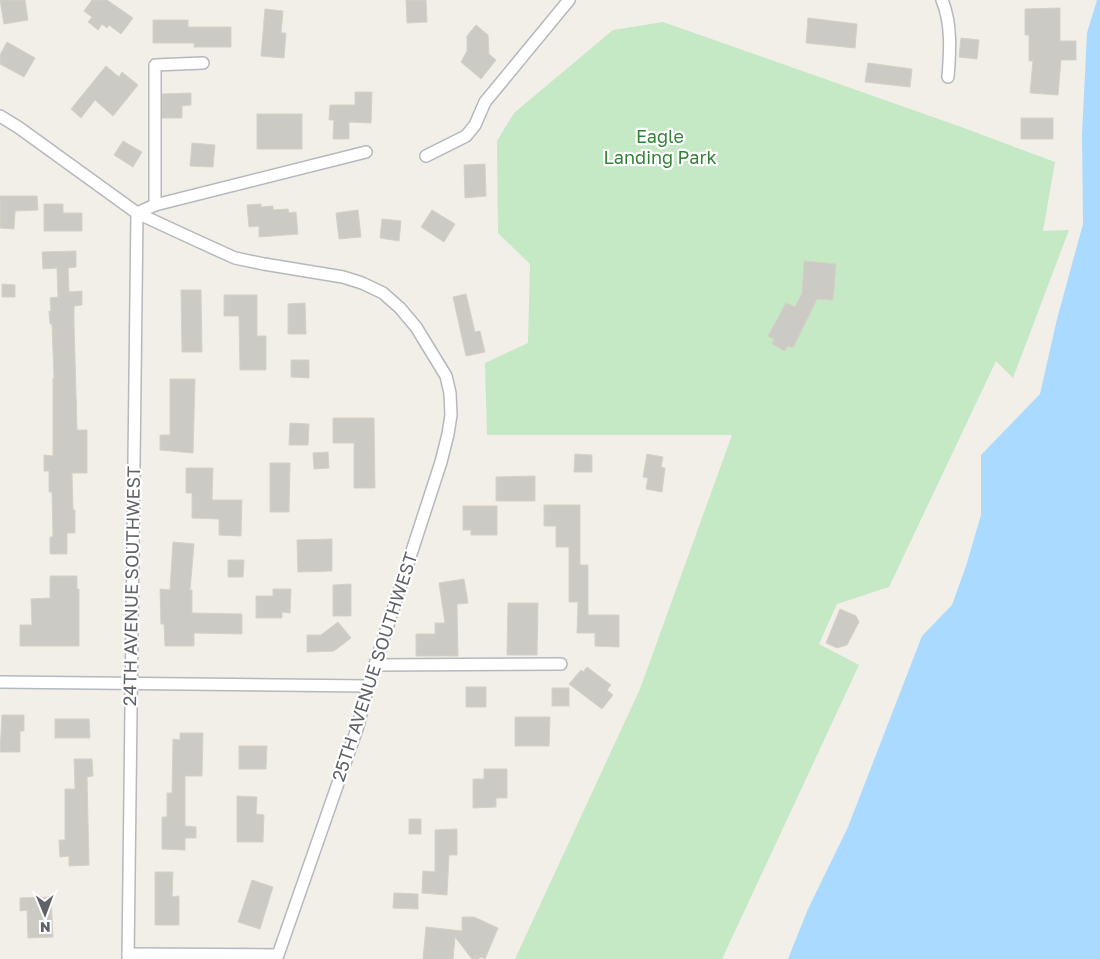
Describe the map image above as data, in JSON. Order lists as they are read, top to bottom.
{
  "streets": {
    "street": ["24TH AVENUE SOUTHWEST", "25TH AVENUE SOUTHWEST"]
  },
  "crossings": [
    ["24TH AVENUE SOUTHWEST", "25TH AVENUE SOUTHWEST"]
  ],
  "parks": ["Eagle Landing Park"],
  "north": "bottom"
}
